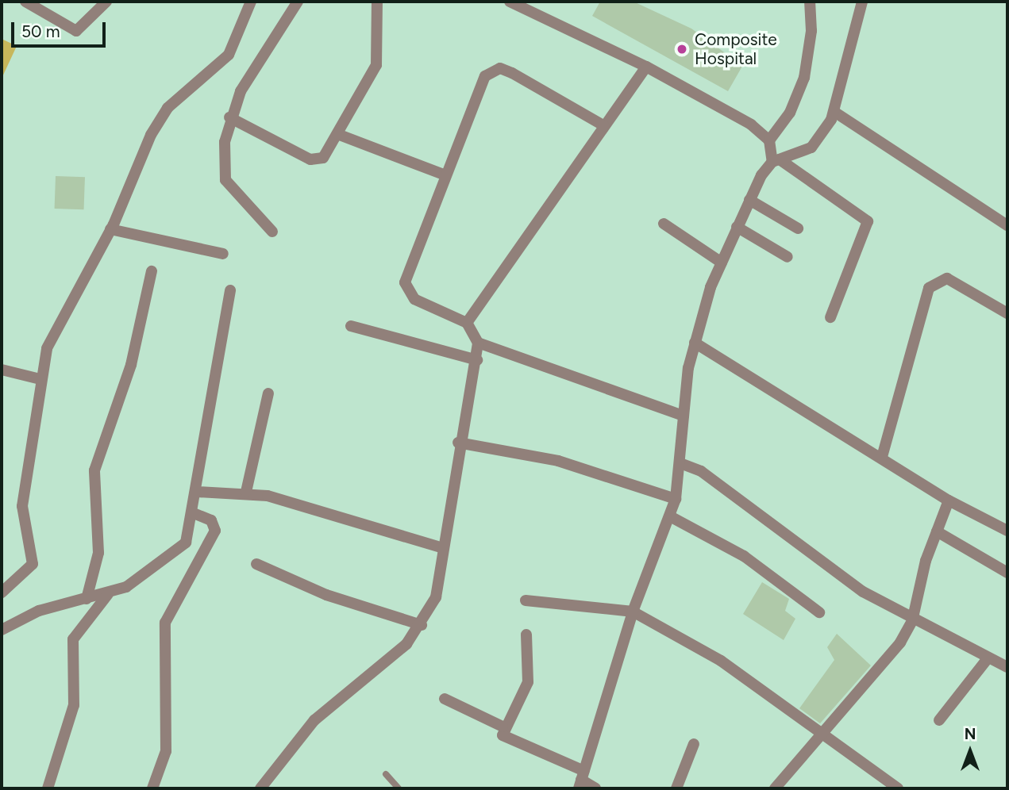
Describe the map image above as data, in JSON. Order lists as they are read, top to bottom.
{
  "places": ["Composite Hospital"],
  "scale_bar": "50 m",
  "north": "top"
}
